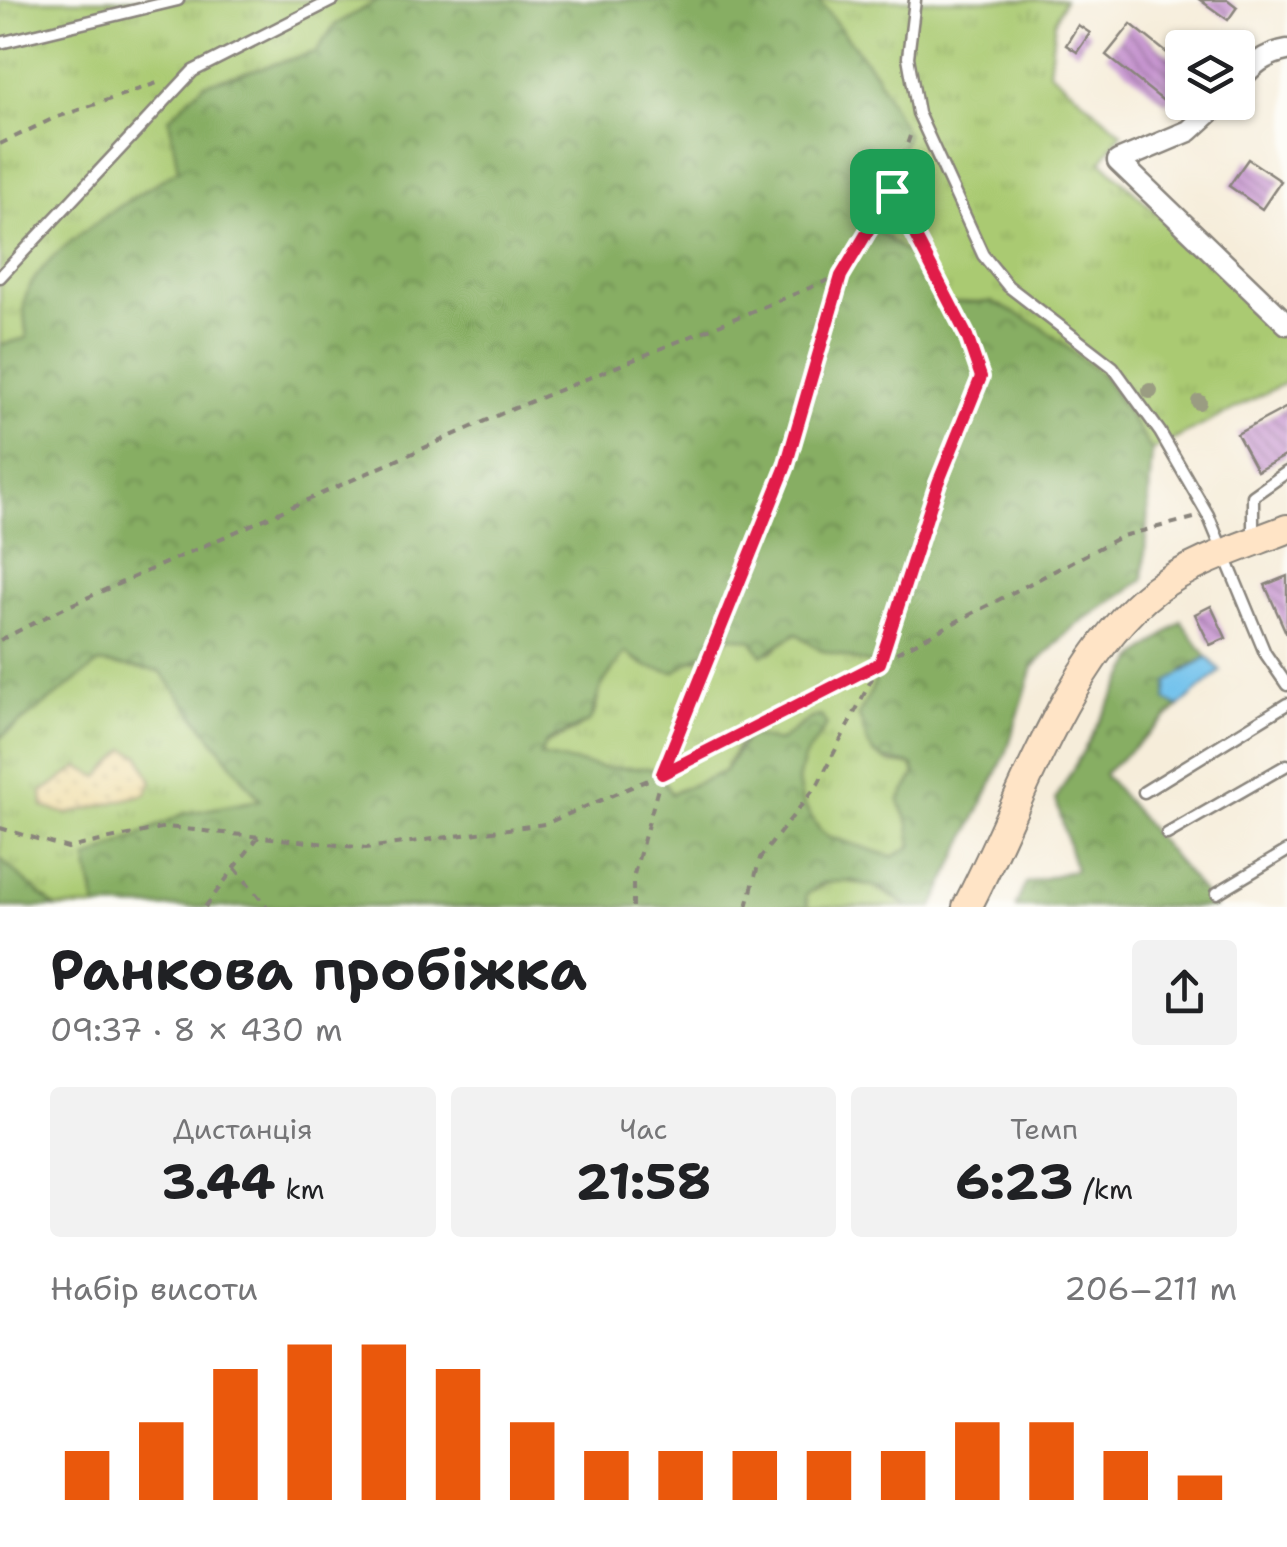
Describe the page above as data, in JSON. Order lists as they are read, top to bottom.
{
  "page": {
    "heading": ["Ранкова пробіжка", "09:37 · 8 × 430 m"],
    "stats": [
      ["Дистанція", "3.44 km"],
      ["Час", "21:58"],
      ["Темп", "6:23 /km"]
    ],
    "chart": ["Набір висоти", "206–211 m"]
  }
}
